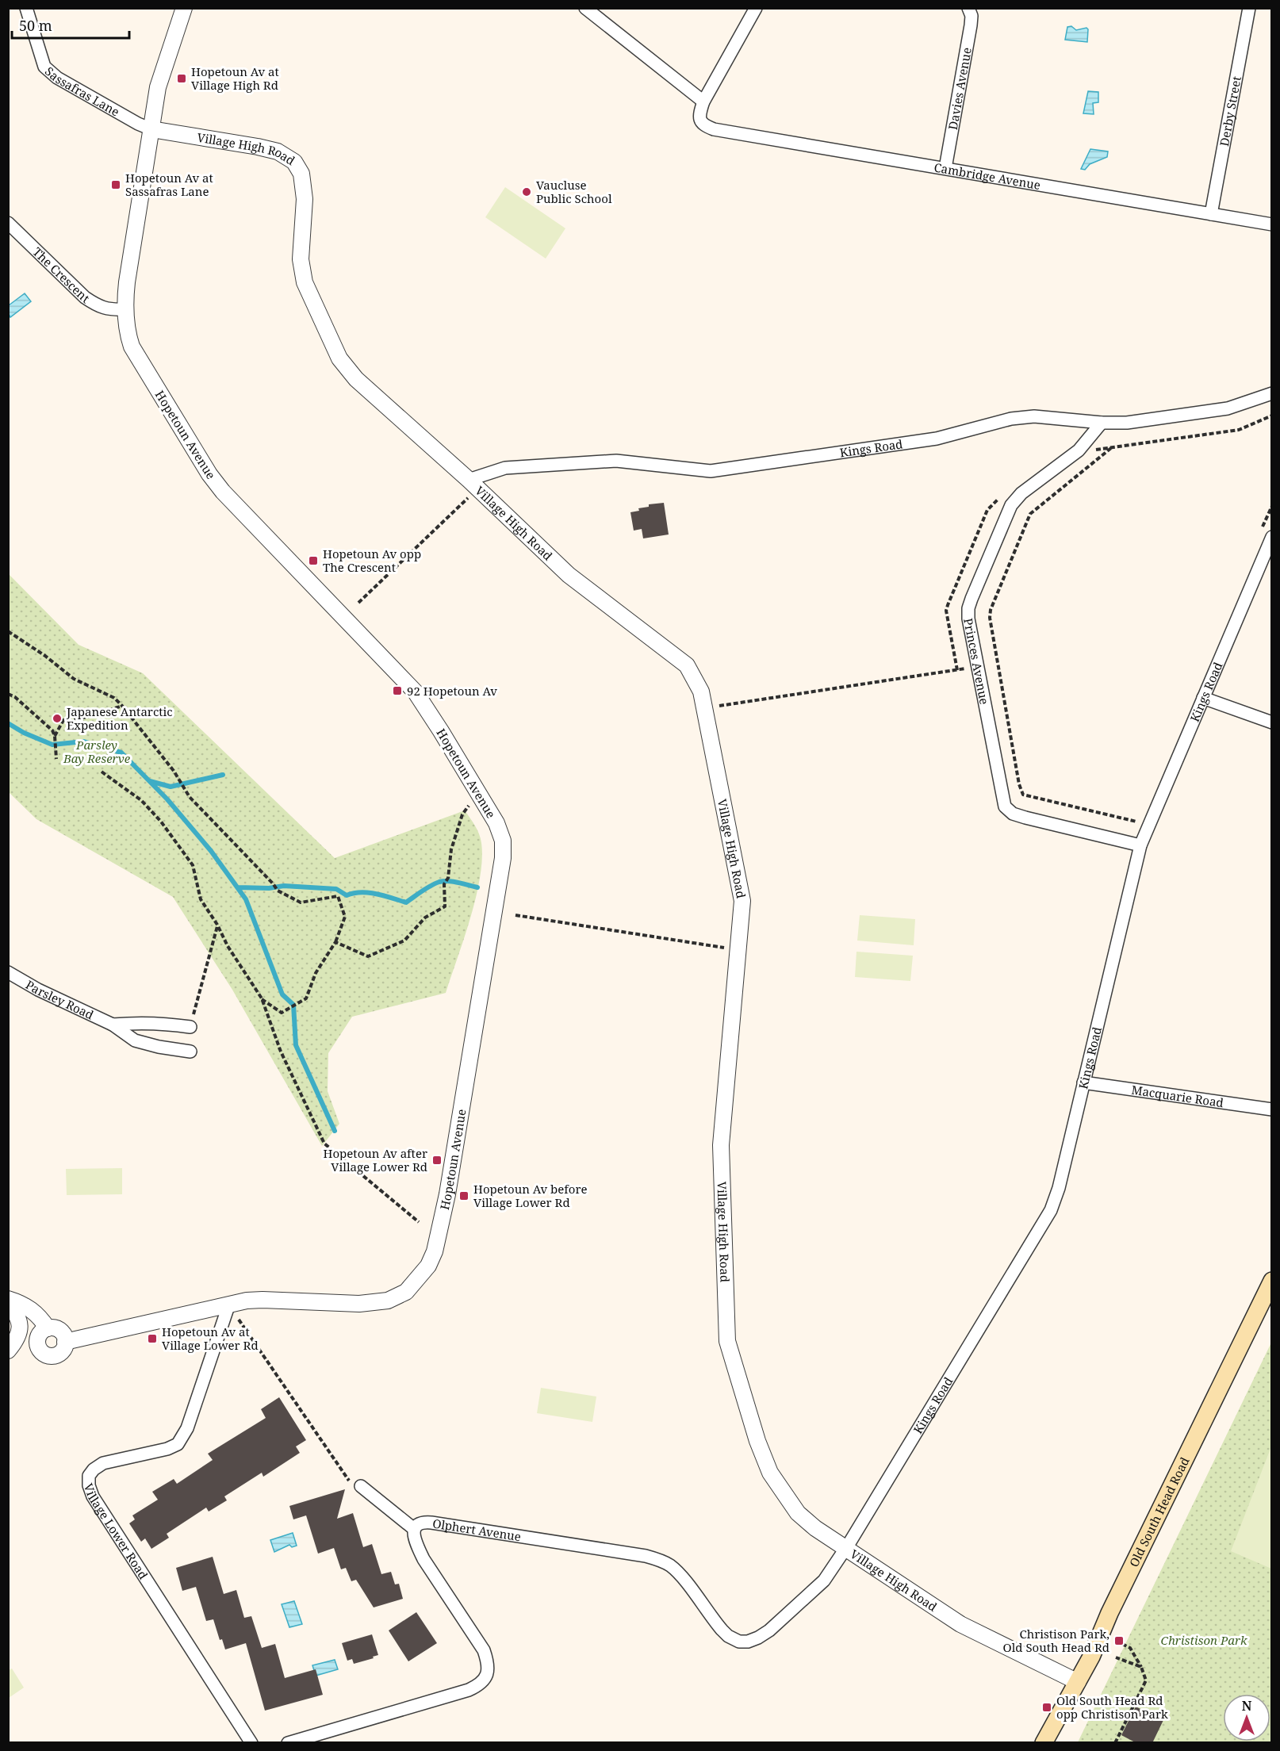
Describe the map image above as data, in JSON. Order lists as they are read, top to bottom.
{
  "streets": {
    "main road": ["Old South Head Road"],
    "street": [
      "Davies Avenue",
      "Sassafras Lane",
      "Derby Street",
      "Village High Road",
      "Cambridge Avenue",
      "The Crescent",
      "Hopetoun Avenue",
      "Kings Road",
      "Princes Avenue",
      "Parsley Road",
      "Macquarie Road",
      "Village Lower Road",
      "Olphert Avenue"
    ]
  },
  "crossings": [
    ["Davies Avenue", "Cambridge Avenue"],
    ["Sassafras Lane", "Village High Road"],
    ["Sassafras Lane", "Hopetoun Avenue"],
    ["Derby Street", "Cambridge Avenue"],
    ["Village High Road", "Hopetoun Avenue"],
    ["Village High Road", "Kings Road"],
    ["Village High Road", "Old South Head Road"],
    ["Village High Road", "Olphert Avenue"],
    ["The Crescent", "Hopetoun Avenue"],
    ["Hopetoun Avenue", "Village Lower Road"],
    ["Kings Road", "Princes Avenue"],
    ["Kings Road", "Macquarie Road"],
    ["Kings Road", "Olphert Avenue"]
  ],
  "parks": ["Parsley Bay Reserve", "Christison Park"],
  "places": {
    "transit": [
      "Hopetoun Av at Village High Rd",
      "Hopetoun Av at Sassafras Lane",
      "Hopetoun Av opp The Crescent",
      "92 Hopetoun Av",
      "Hopetoun Av after Village Lower Rd",
      "Hopetoun Av before Village Lower Rd",
      "Hopetoun Av at Village Lower Rd",
      "Christison Park, Old South Head Rd",
      "Old South Head Rd opp Christison Park"
    ],
    "other": ["Vaucluse Public School", "Japanese Antarctic Expedition"]
  },
  "scale_bar": "50 m",
  "north": "top"
}
